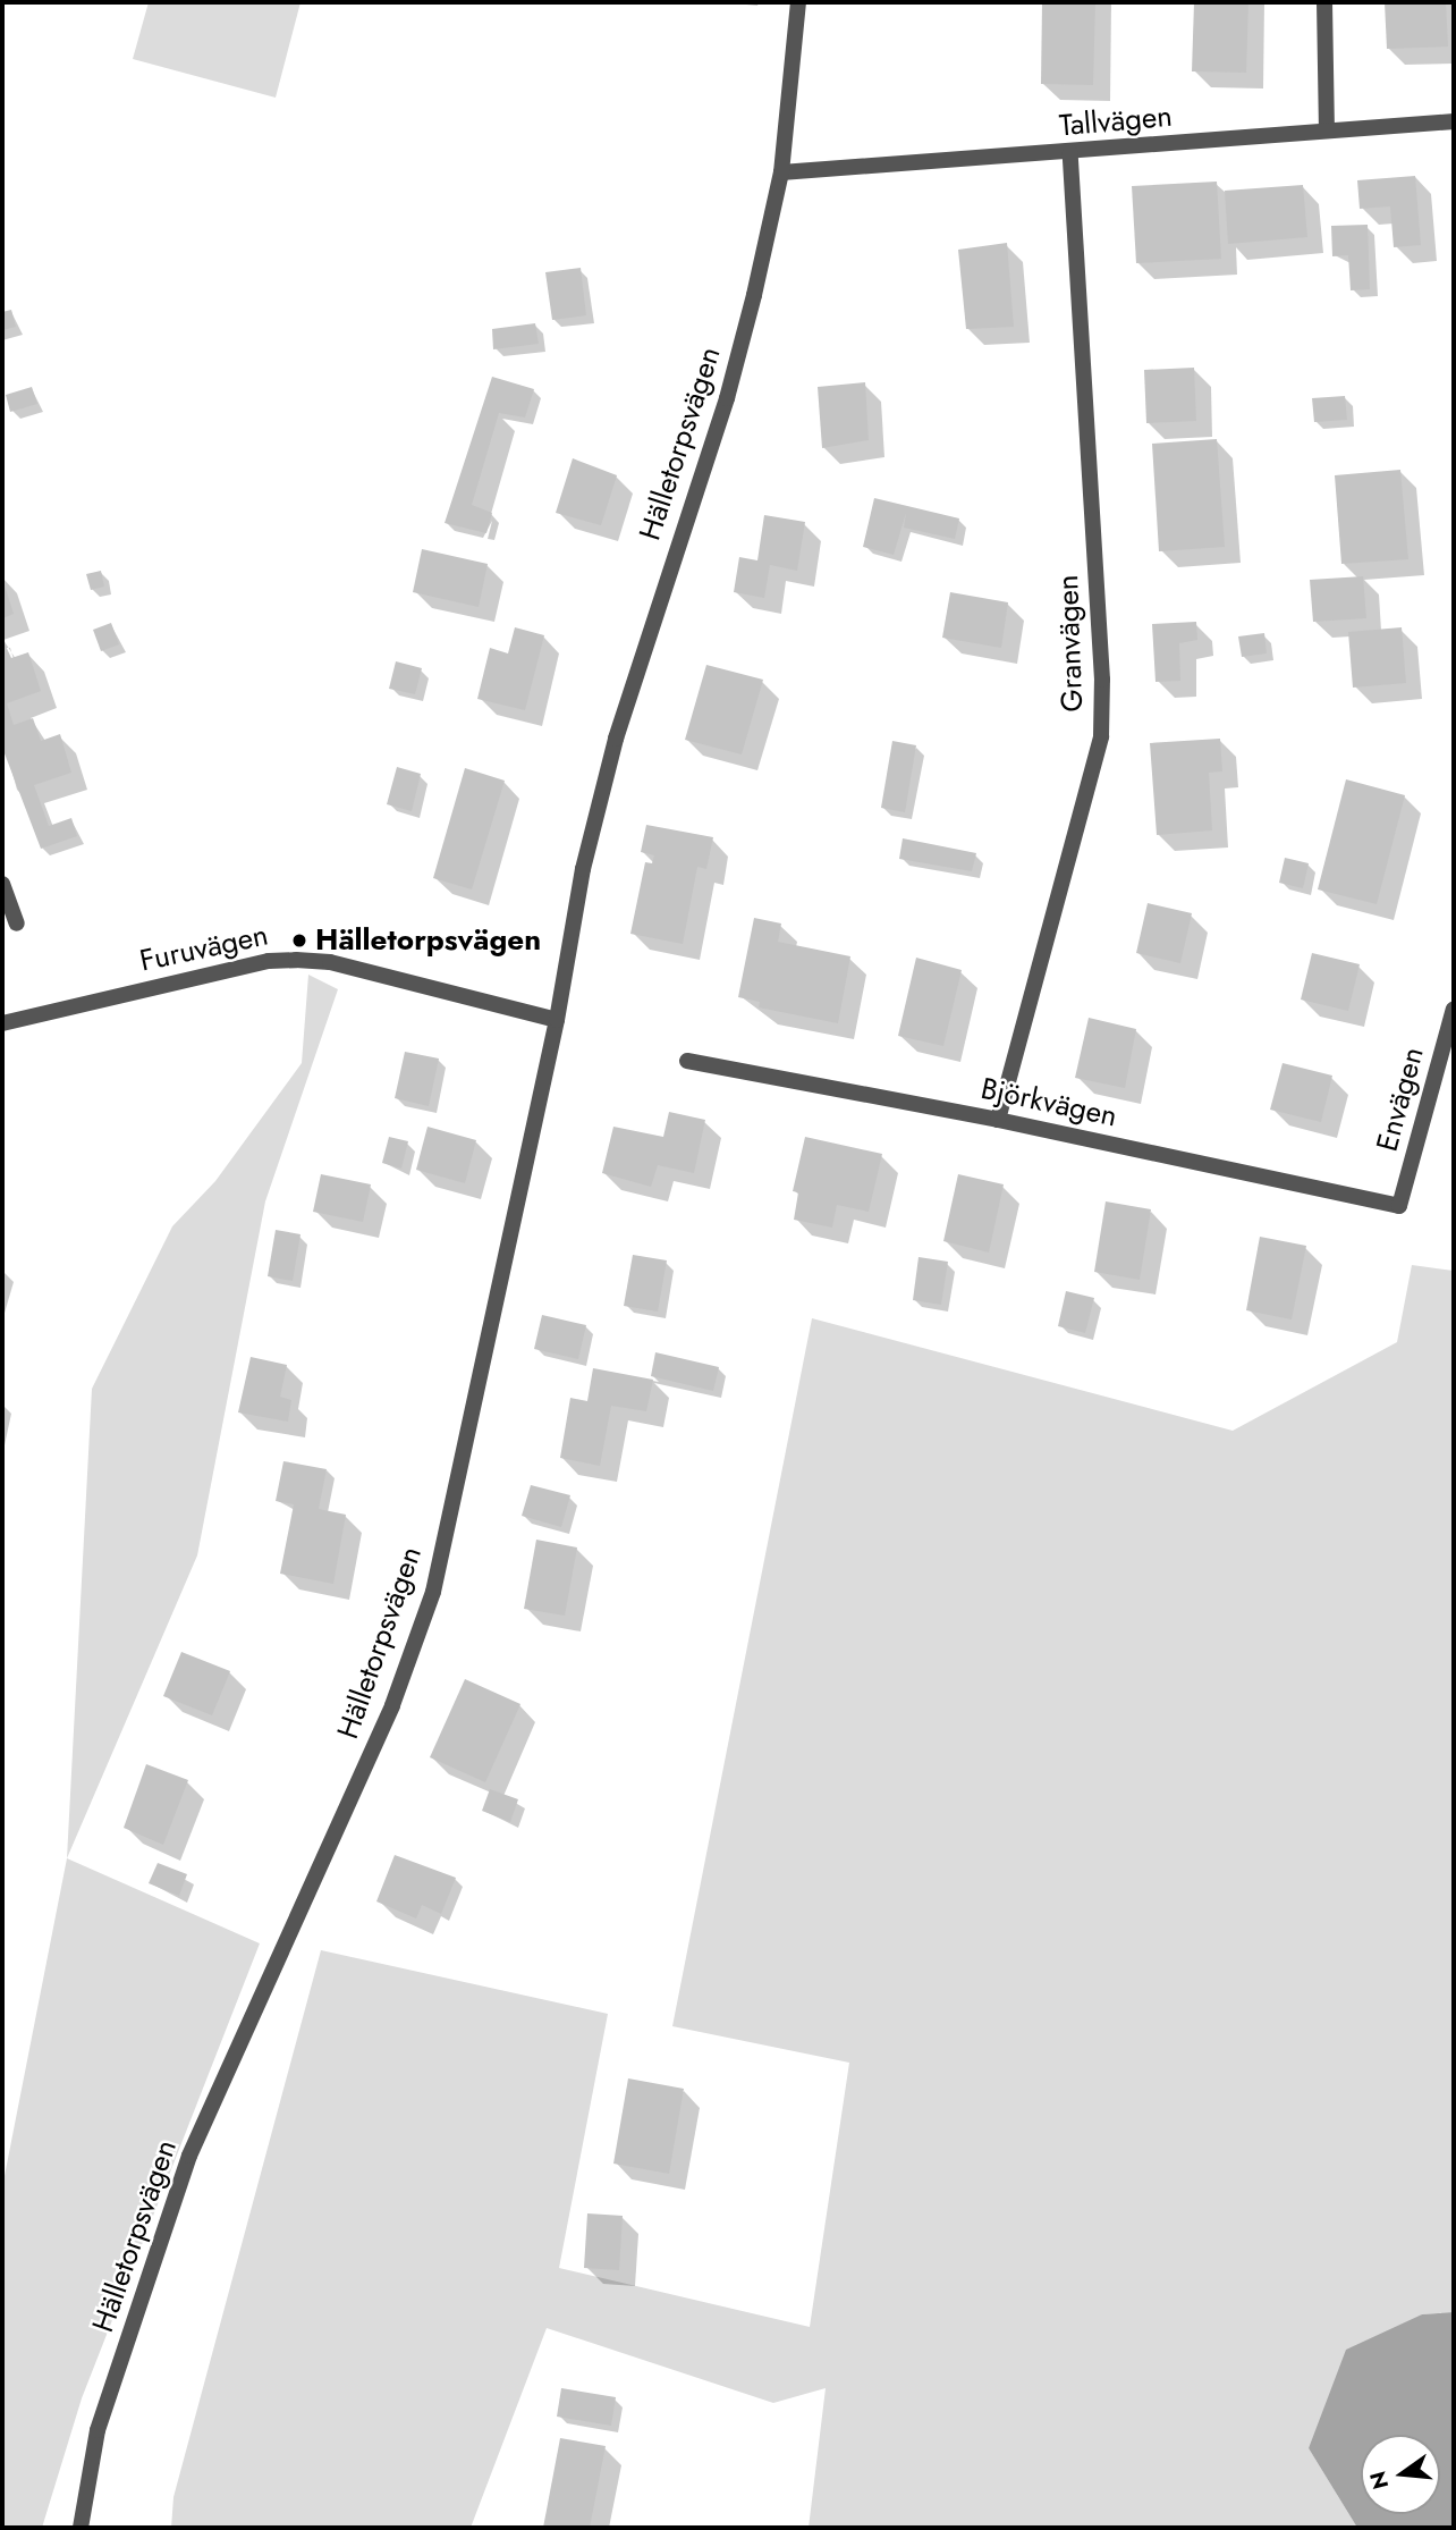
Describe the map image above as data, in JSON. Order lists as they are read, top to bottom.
{
  "streets": {
    "street": [
      "Tallvägen",
      "Hälletorpsvägen",
      "Granvägen",
      "Furuvägen",
      "Envägen",
      "Björkvägen"
    ]
  },
  "crossings": [
    ["Tallvägen", "Hälletorpsvägen"],
    ["Tallvägen", "Granvägen"],
    ["Hälletorpsvägen", "Furuvägen"],
    ["Granvägen", "Björkvägen"],
    ["Envägen", "Björkvägen"]
  ],
  "places": ["Hälletorpsvägen"],
  "north": "left"
}
